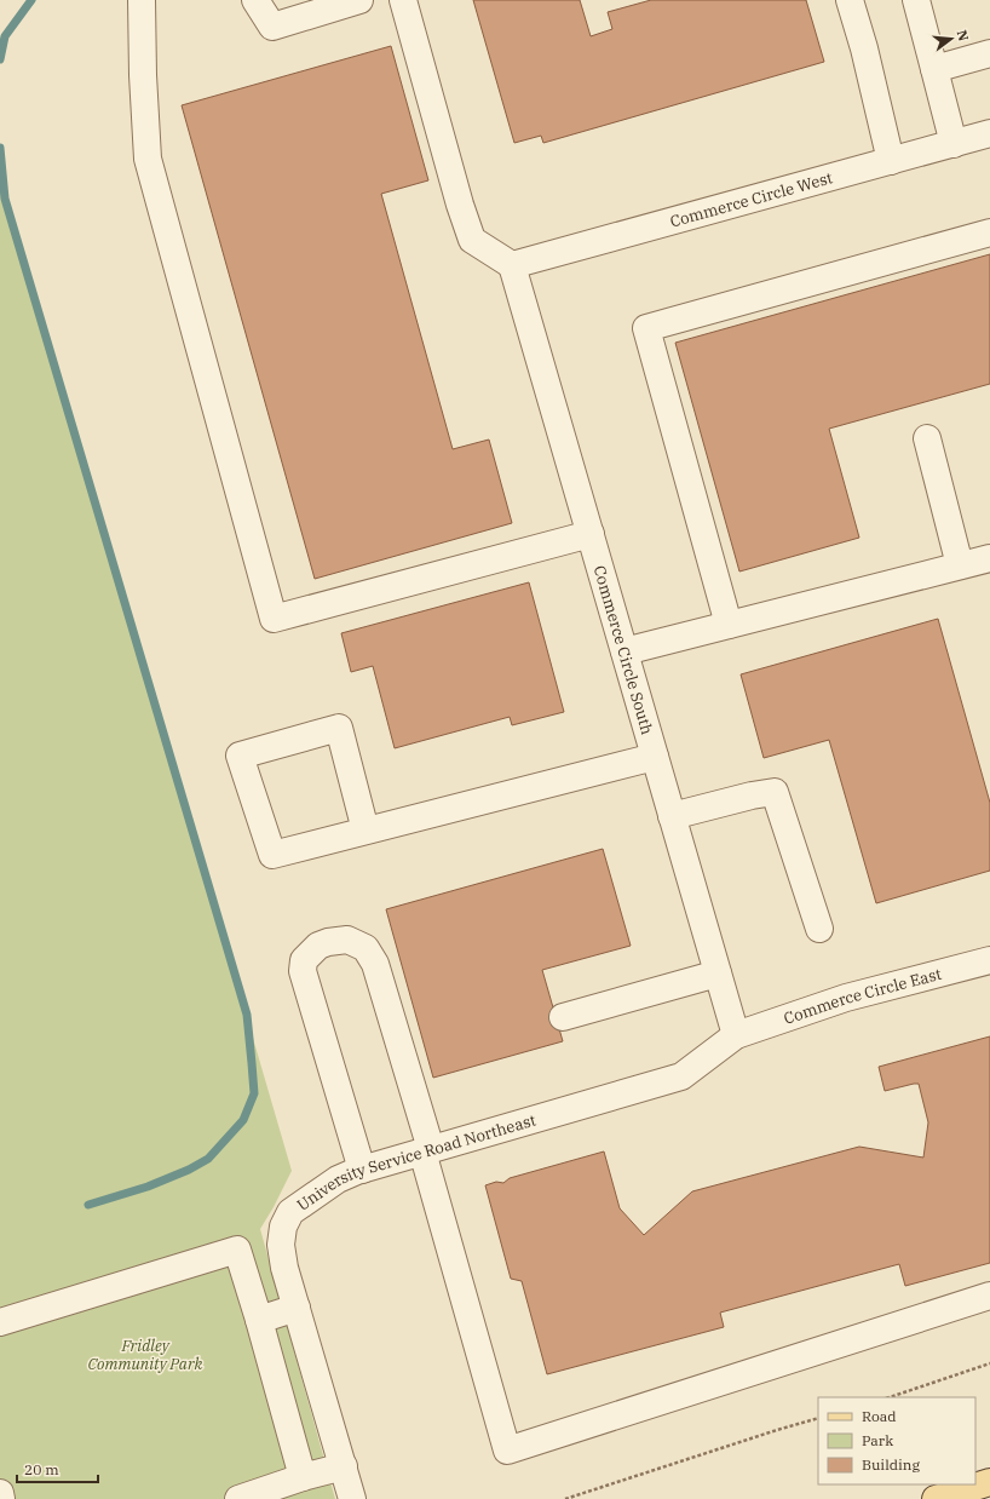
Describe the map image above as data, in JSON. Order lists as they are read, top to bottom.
{
  "streets": {
    "street": [
      "Commerce Circle West",
      "Commerce Circle South",
      "Commerce Circle East",
      "University Service Road Northeast"
    ]
  },
  "crossings": [
    ["Commerce Circle West", "Commerce Circle South"],
    ["Commerce Circle South", "Commerce Circle East"],
    ["Commerce Circle South", "University Service Road Northeast"],
    ["Commerce Circle East", "University Service Road Northeast"]
  ],
  "parks": ["Fridley Community Park"],
  "legend": ["Road", "Park", "Building"],
  "scale_bar": "20 m",
  "north": "right"
}
